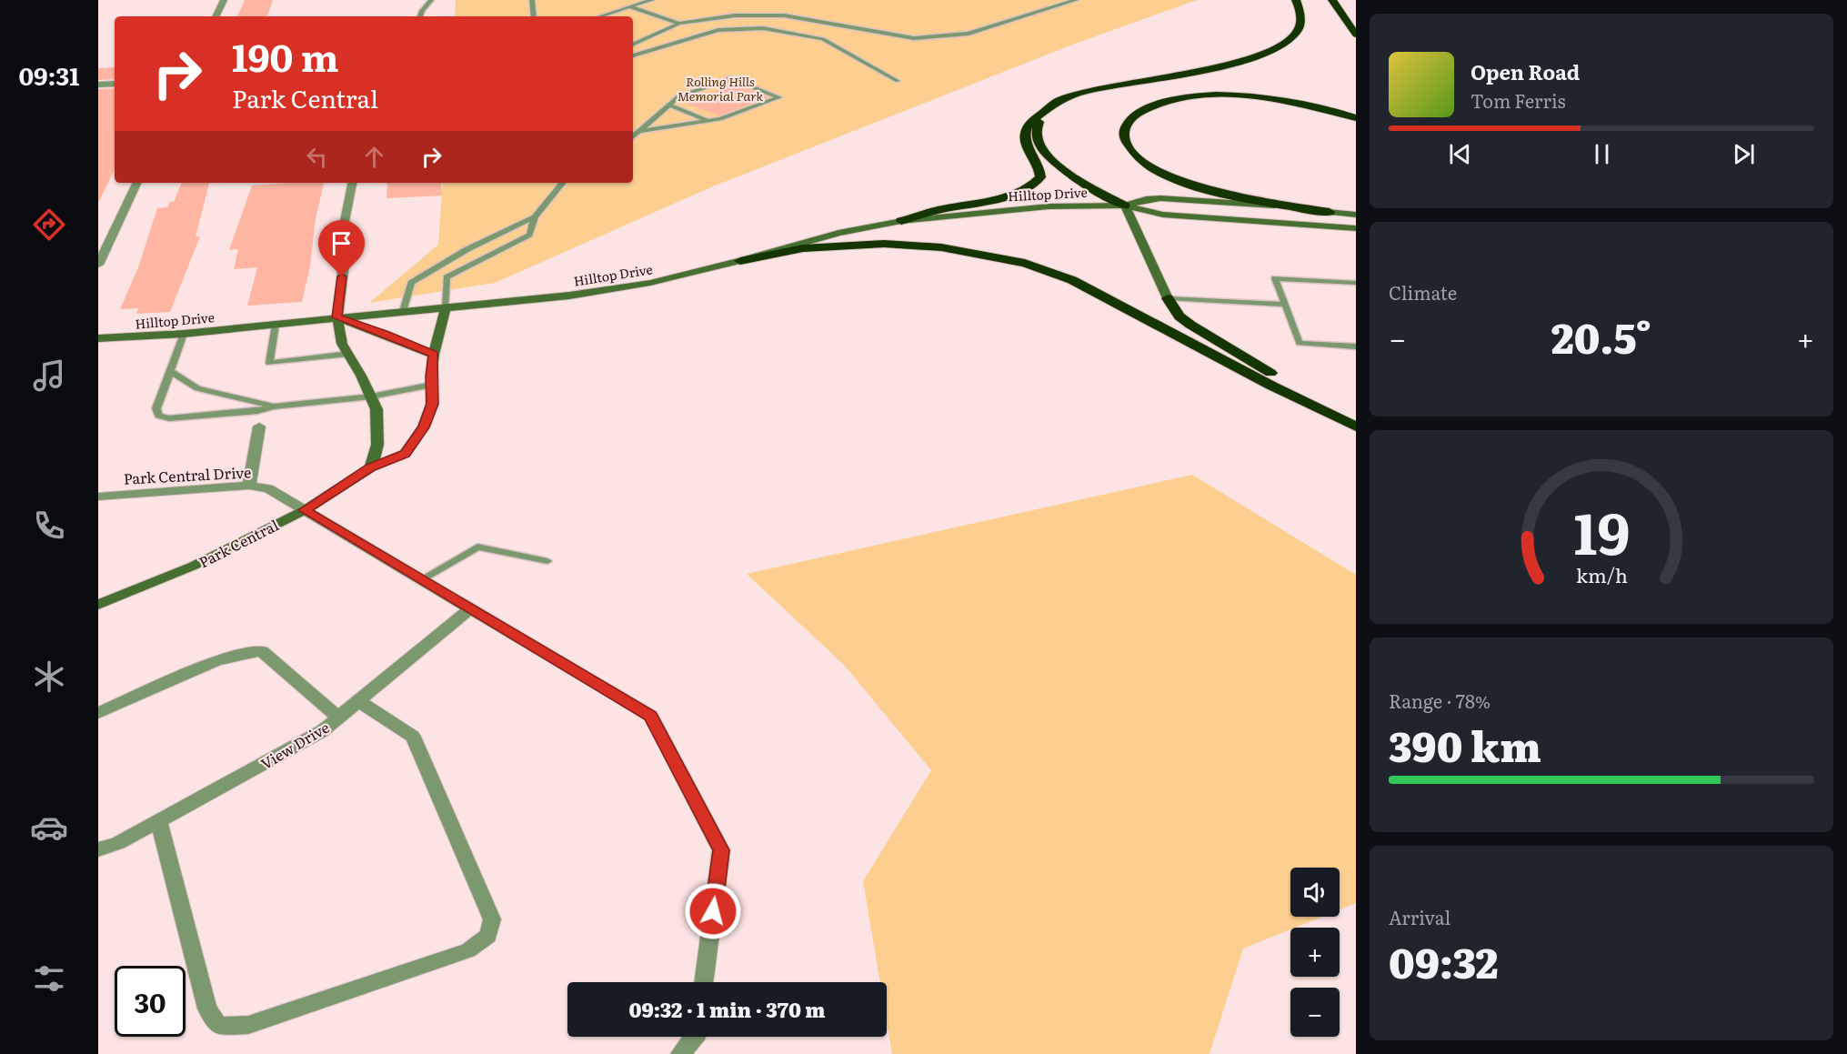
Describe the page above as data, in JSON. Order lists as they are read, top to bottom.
{
  "streets": {
    "street": [
      "Hilltop Drive",
      "Park Central Drive",
      "Park Central",
      "View Drive"
    ]
  },
  "crossings": [
    ["Hilltop Drive", "Park Central"],
    ["Park Central Drive", "Park Central"],
    ["Park Central Drive", "View Drive"]
  ],
  "parks": ["Rolling Hills Memorial Park"],
  "page": {
    "tabs": "09:31",
    "turn": ["190 m", "Park Central"],
    "song": ["Open Road", "Tom Ferris"],
    "tile": [
      "Climate",
      ["Range · 78%", "390 km"],
      ["Arrival", "09:32"]
    ],
    "heat": ["−", "20.5°", "+"],
    "map_buttons": ["+", "−"],
    "limit": "30",
    "trip": "09:32 · 1 min · 370 m",
    "gauge": ["19", "km/h"]
  }
}
